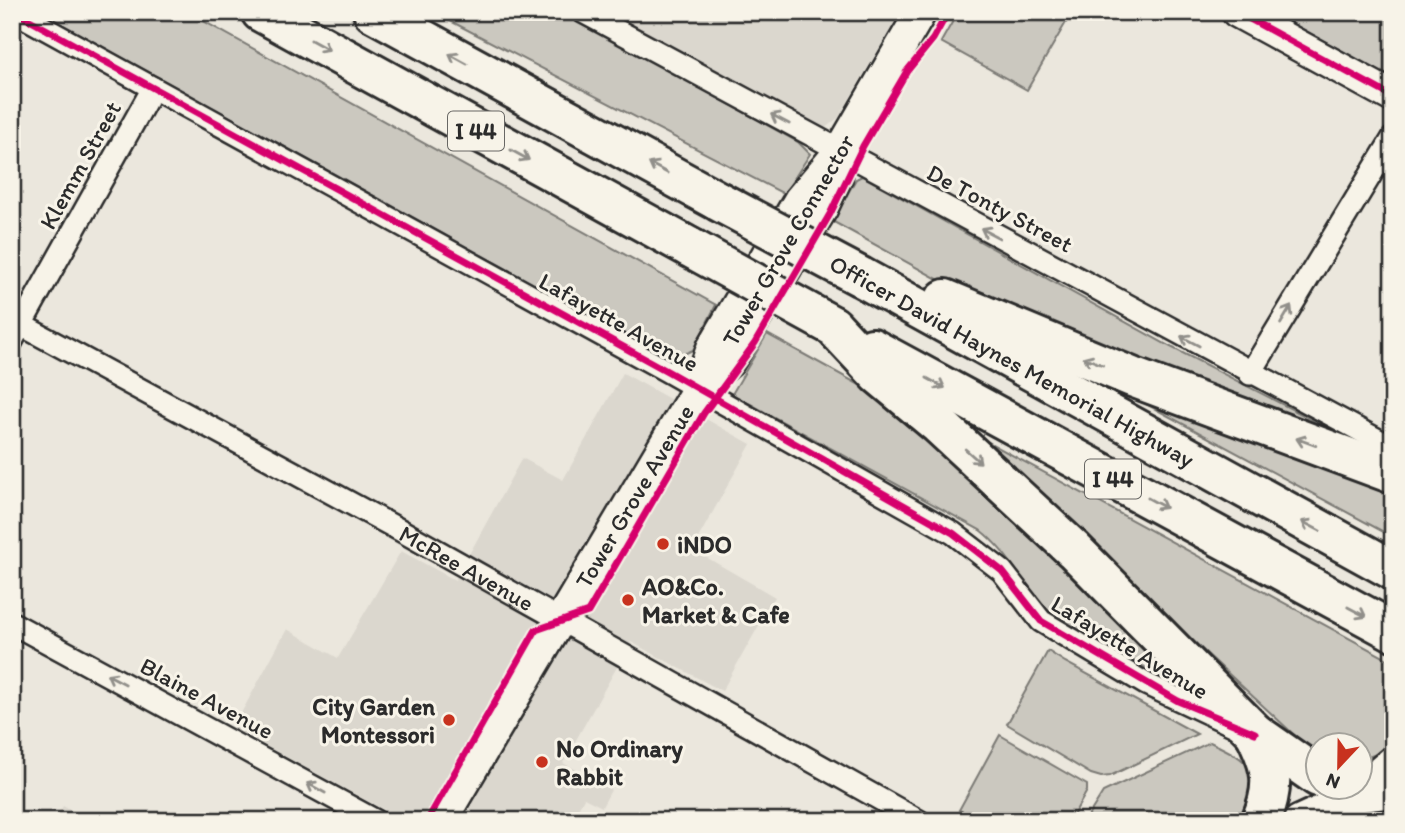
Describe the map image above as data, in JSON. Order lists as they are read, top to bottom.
{
  "streets": {
    "highway": ["I 44", "Officer David Haynes Memorial Highway"],
    "street": [
      "Klemm Street",
      "De Tonty Street",
      "Lafayette Avenue",
      "Tower Grove Avenue",
      "McRee Avenue",
      "Blaine Avenue"
    ],
    "cycle path": ["Tower Grove Connector"]
  },
  "crossings": [
    ["Klemm Street", "Lafayette Avenue"],
    ["Klemm Street", "McRee Avenue"],
    ["De Tonty Street", "Tower Grove Avenue"],
    ["Lafayette Avenue", "Tower Grove Avenue"],
    ["Tower Grove Avenue", "McRee Avenue"]
  ],
  "one_way": ["De Tonty Street", "Blaine Avenue"],
  "places": [
    "iNDO",
    "AO&Co. Market & Cafe",
    "City Garden Montessori",
    "No Ordinary Rabbit"
  ],
  "north": "bottom"
}
